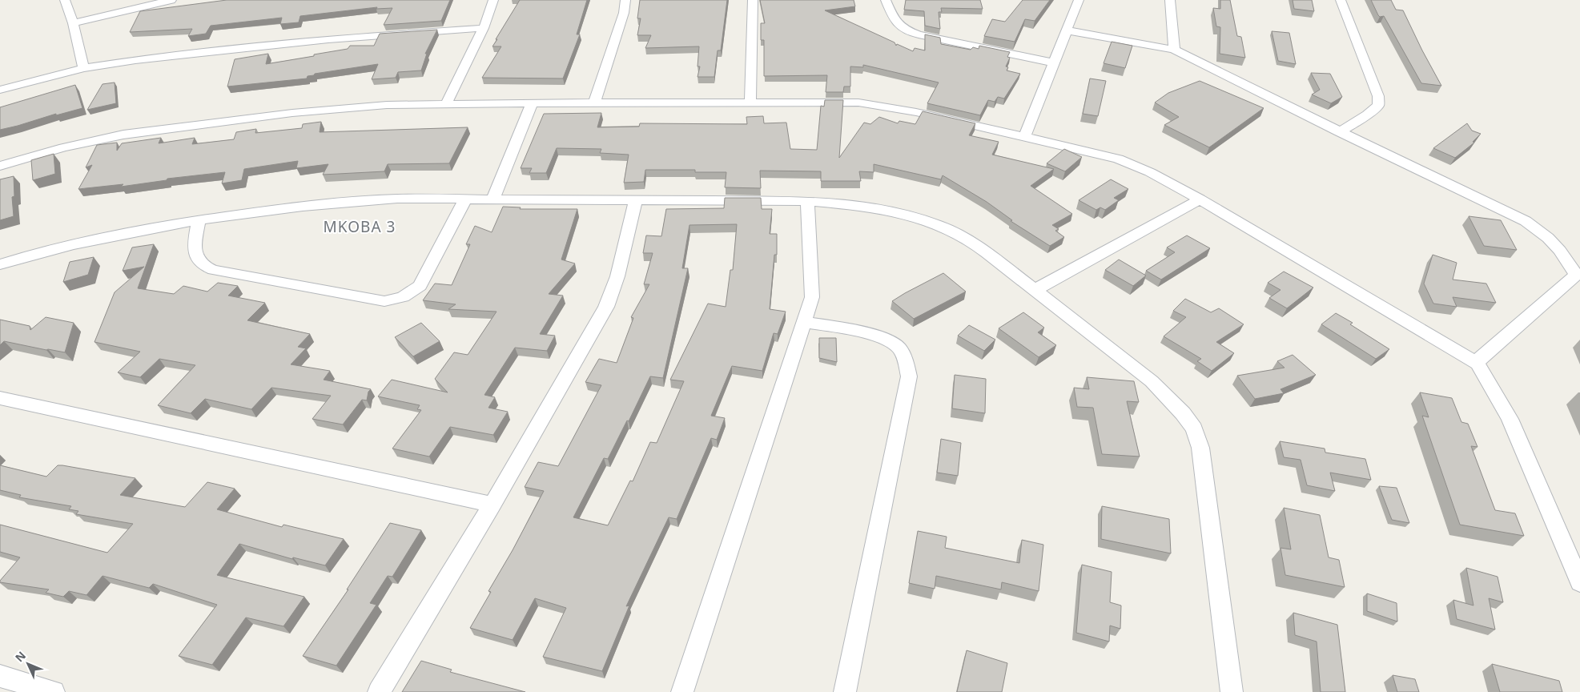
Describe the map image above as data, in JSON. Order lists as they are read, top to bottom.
{
  "districts": ["MKOBA 3"],
  "north": "top left"
}
